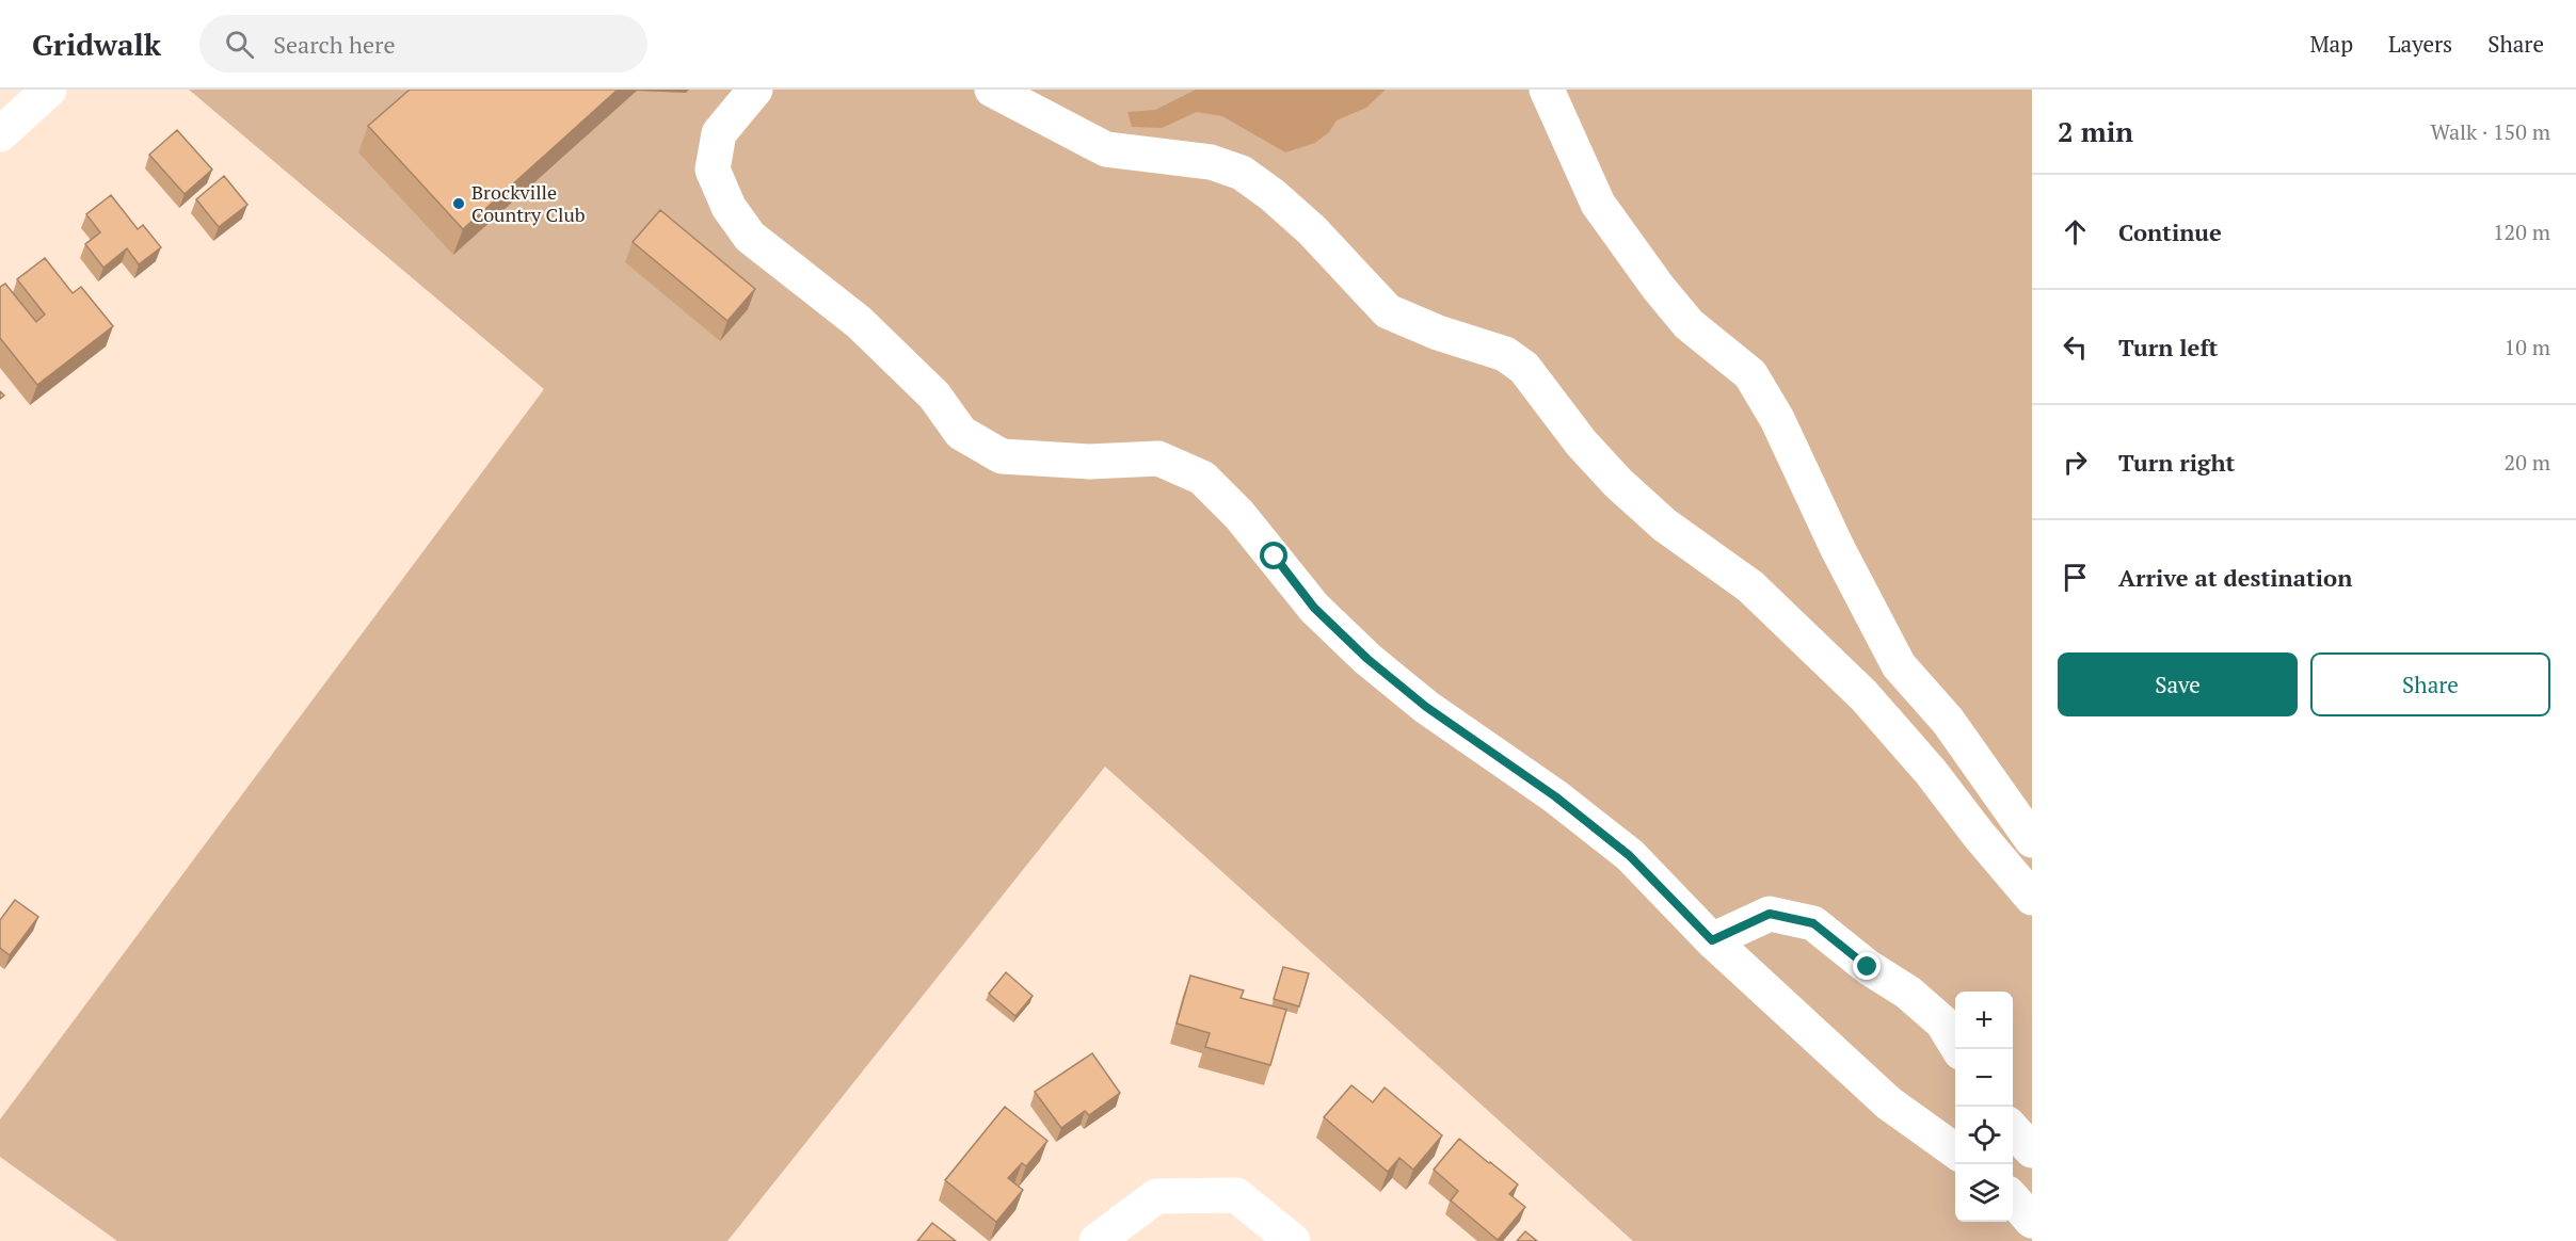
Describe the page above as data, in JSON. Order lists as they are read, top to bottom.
{
  "places": ["Brockville Country Club"],
  "page": {
    "header": "Gridwalk",
    "search": "Search here",
    "nav": ["Map", "Layers", "Share"],
    "heading": ["2 min", "Walk · 150 m"],
    "list": [
      ["Continue", "120 m"],
      ["Turn left", "10 m"],
      ["Turn right", "20 m"],
      "Arrive at destination"
    ],
    "buttons": ["Save", "Share"],
    "map_buttons": ["+", "−"]
  }
}
